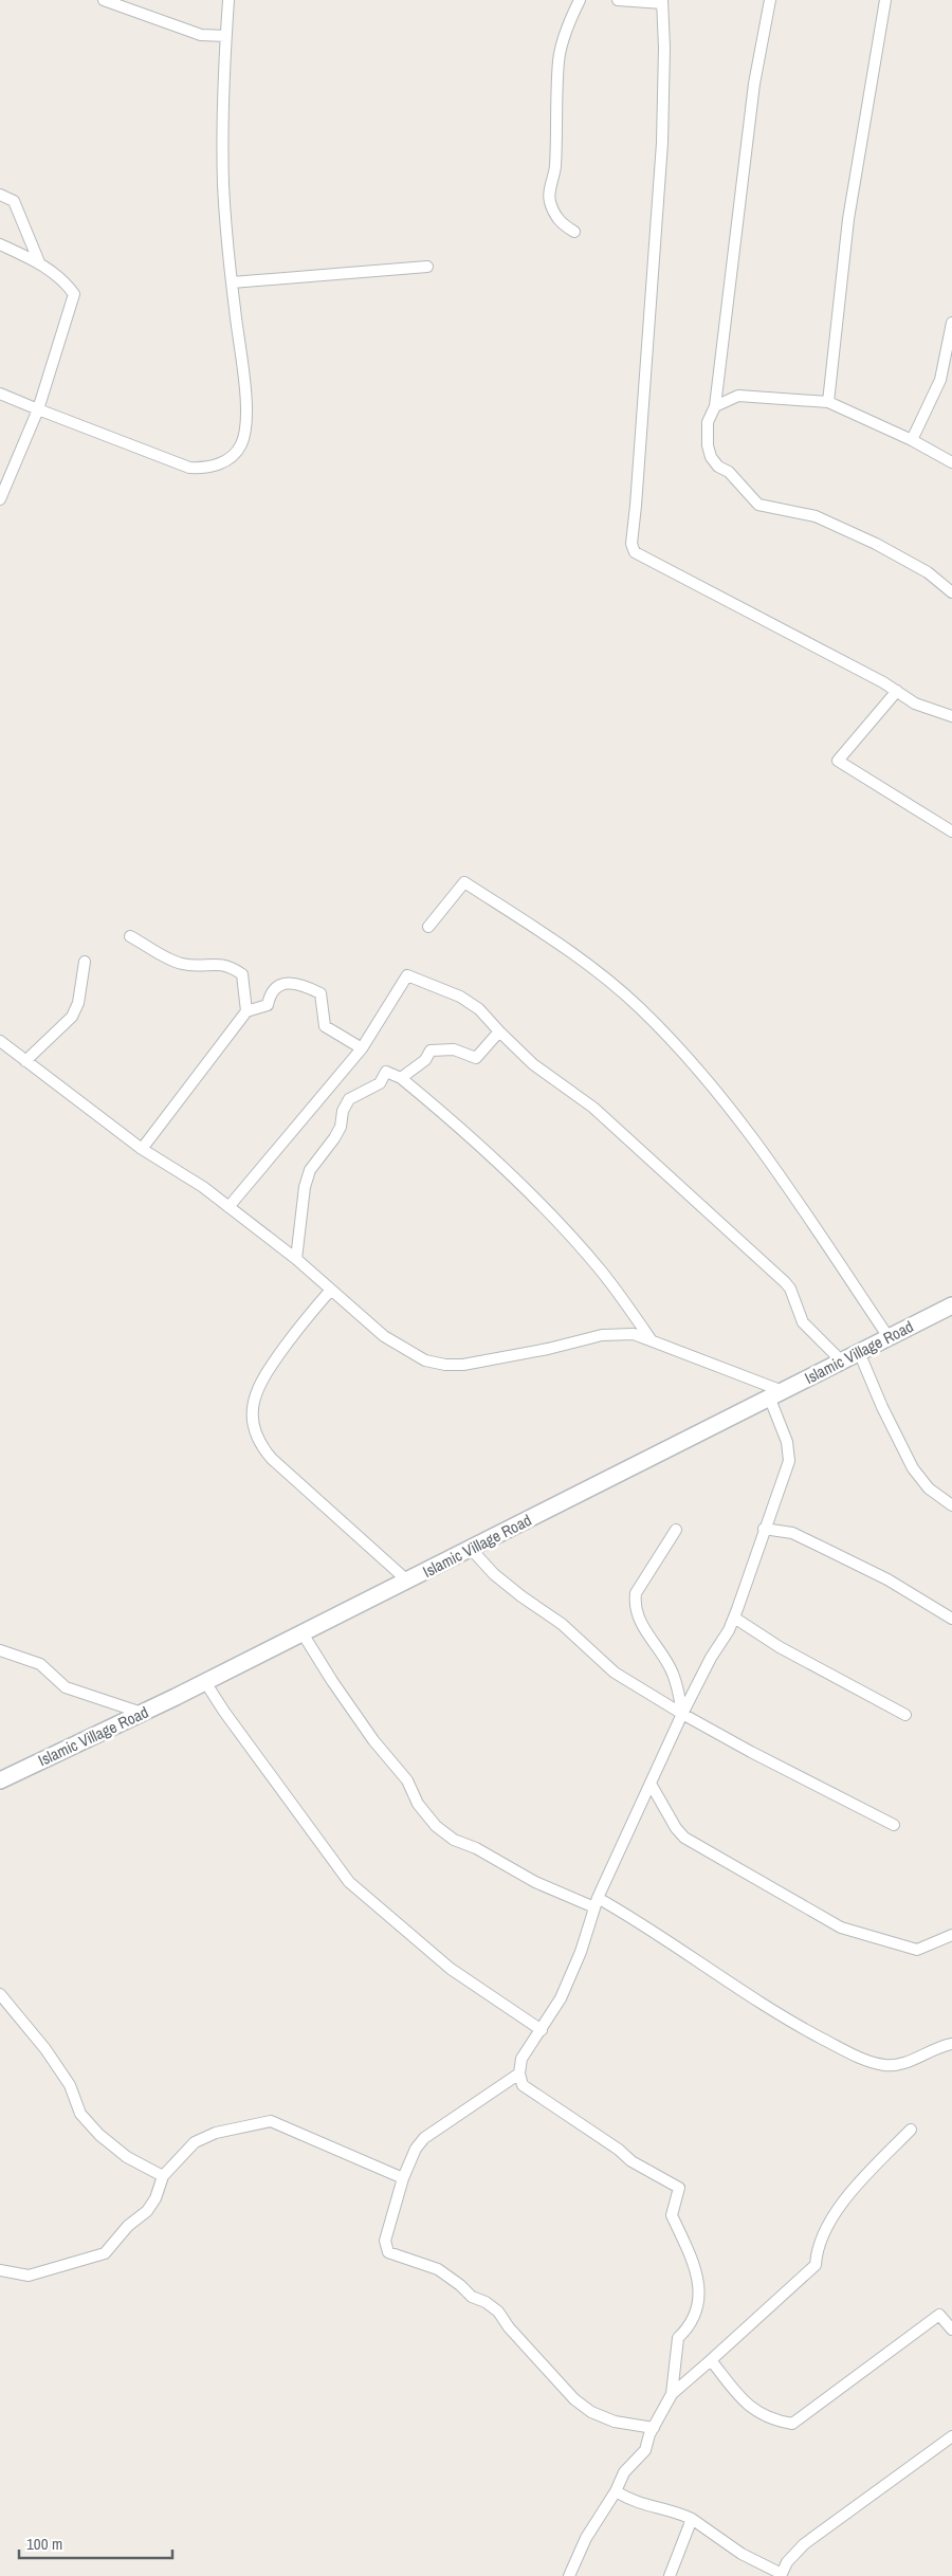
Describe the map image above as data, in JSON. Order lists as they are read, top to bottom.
{
  "streets": {
    "street": ["Islamic Village Road"]
  },
  "scale_bar": "100 m"
}
